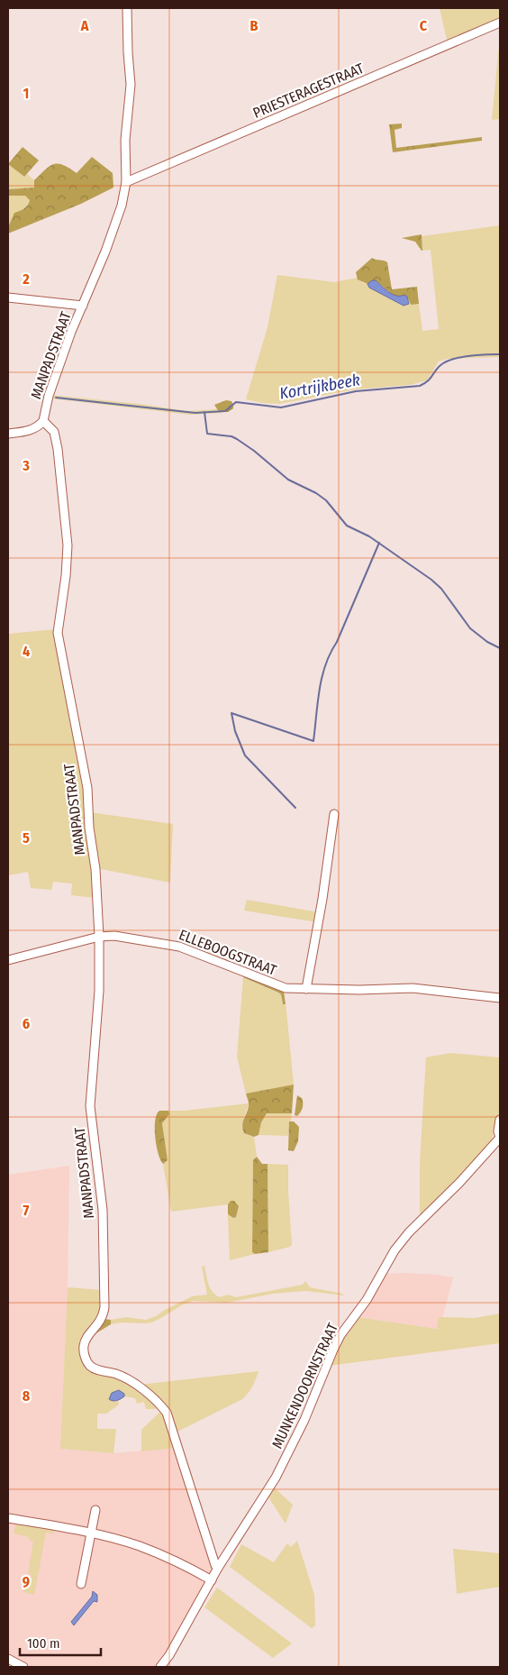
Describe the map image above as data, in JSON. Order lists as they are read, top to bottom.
{
  "streets": {
    "street": [
      "PRIESTERAGESTRAAT",
      "MANPADSTRAAT",
      "ELLEBOOGSTRAAT",
      "MUNKENDOORNSTRAAT"
    ]
  },
  "crossings": [
    ["PRIESTERAGESTRAAT", "MANPADSTRAAT"],
    ["MANPADSTRAAT", "ELLEBOOGSTRAAT"],
    ["MANPADSTRAAT", "MUNKENDOORNSTRAAT"]
  ],
  "water": ["Kortrijkbeek"],
  "scale_bar": "100 m",
  "grid": {
    "columns": ["A", "B", "C"],
    "rows": [
      "1",
      "2",
      "3",
      "4",
      "5",
      "6",
      "7",
      "8",
      "9"
    ]
  }
}
